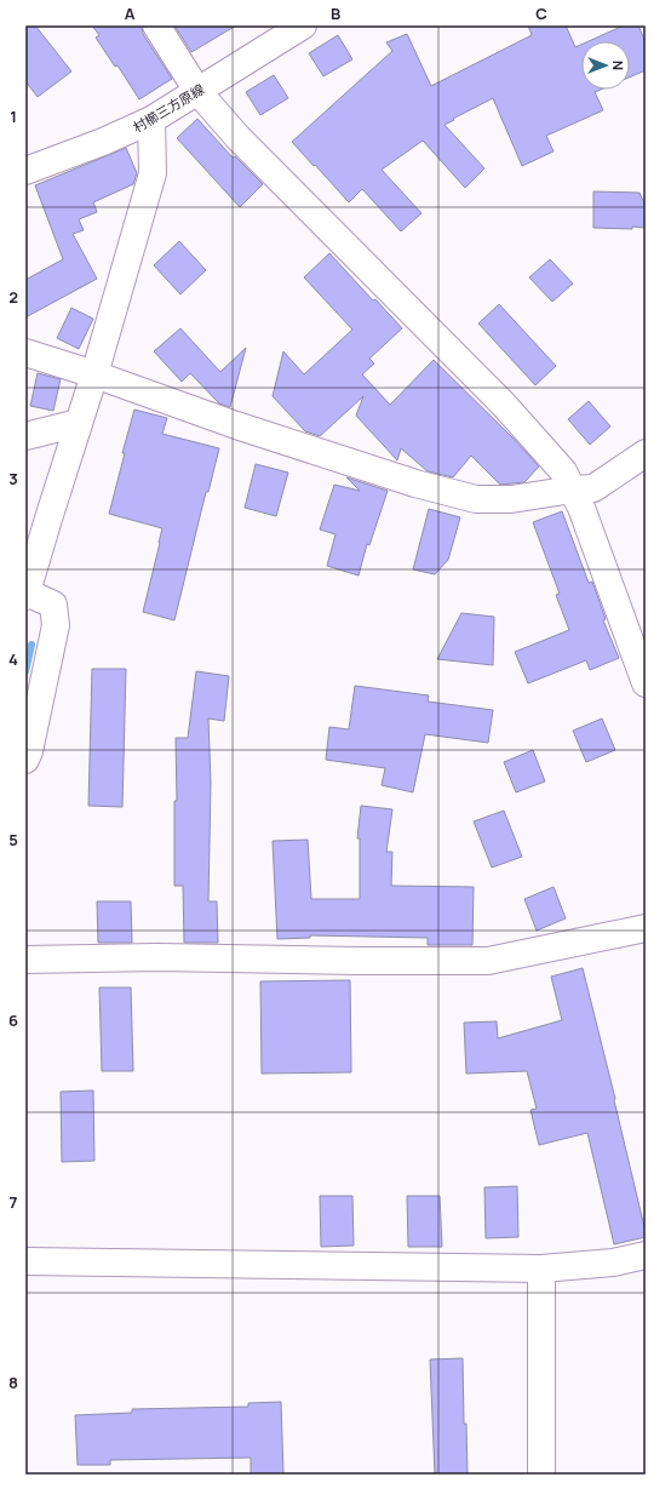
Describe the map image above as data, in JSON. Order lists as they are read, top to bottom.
{
  "streets": {
    "street": ["村櫛三方原線"]
  },
  "north": "right",
  "grid": {
    "columns": ["A", "B", "C"],
    "rows": [
      "1",
      "2",
      "3",
      "4",
      "5",
      "6",
      "7",
      "8"
    ]
  }
}
